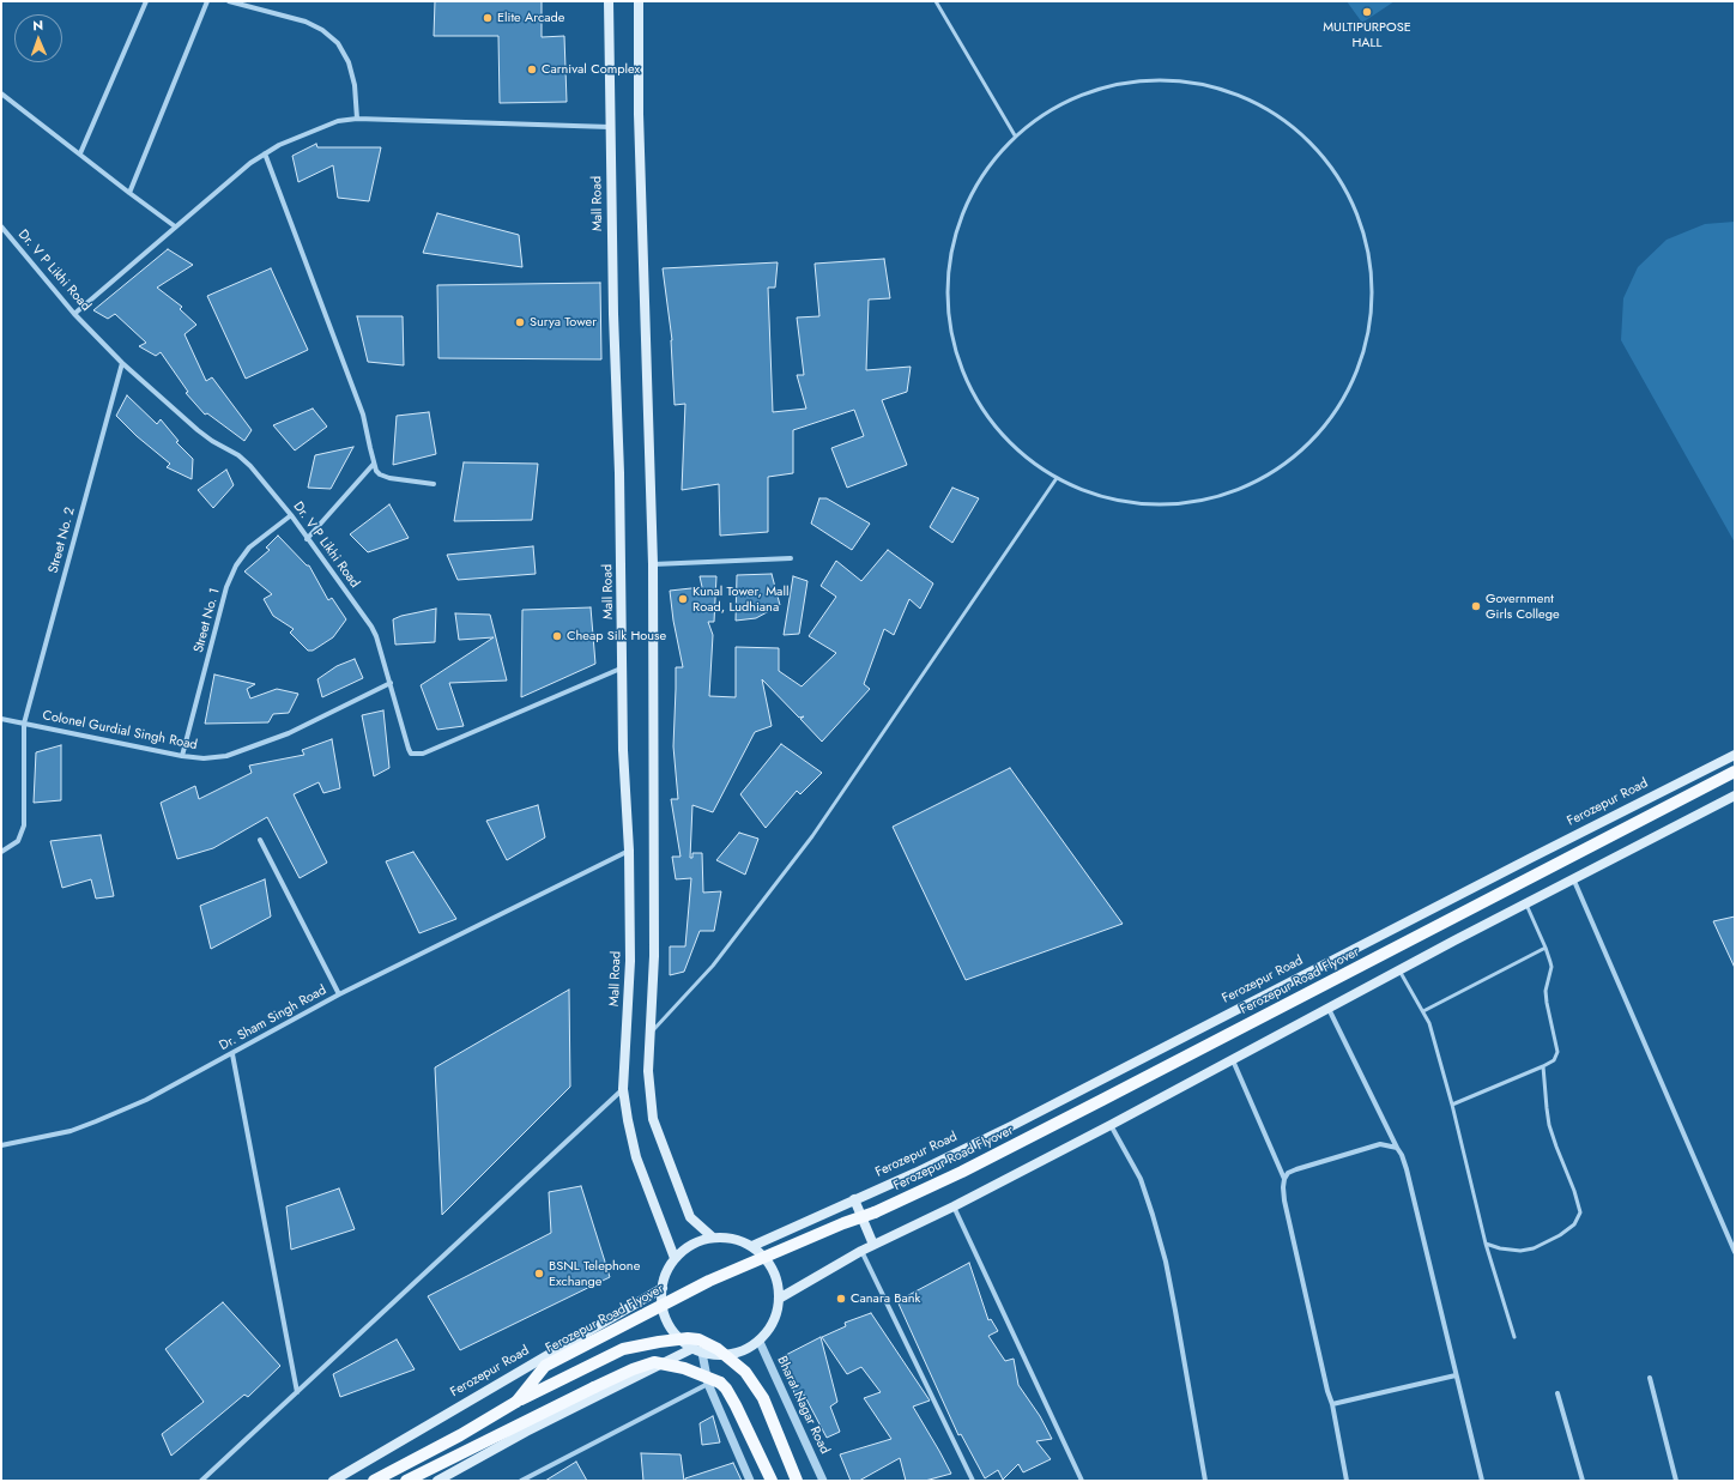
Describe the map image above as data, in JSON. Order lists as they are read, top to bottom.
{
  "streets": {
    "main road": ["Mall Road", "Ferozepur Road", "Ferozepur Road Flyover"],
    "street": [
      "Dr. V P Likhi Road",
      "Street No. 2",
      "Street No. 1",
      "Colonel Gurdial Singh Road",
      "Dr. Sham Singh Road",
      "Bharat Nagar Road"
    ]
  },
  "crossings": [
    ["Mall Road", "Dr. V P Likhi Road"],
    ["Mall Road", "Ferozepur Road"],
    ["Mall Road", "Dr. Sham Singh Road"],
    ["Mall Road", "Bharat Nagar Road"],
    ["Dr. V P Likhi Road", "Street No. 2"],
    ["Dr. V P Likhi Road", "Street No. 1"],
    ["Dr. V P Likhi Road", "Colonel Gurdial Singh Road"],
    ["Street No. 2", "Colonel Gurdial Singh Road"],
    ["Street No. 1", "Colonel Gurdial Singh Road"],
    ["Ferozepur Road", "Bharat Nagar Road"]
  ],
  "places": [
    "MULTIPURPOSE HALL",
    "Elite Arcade",
    "Carnival Complex",
    "Surya Tower",
    "Kunal Tower, Mall Road, Ludhiana",
    "Government Girls College",
    "Cheap Silk House",
    "BSNL Telephone Exchange",
    "Canara Bank"
  ],
  "north": "top"
}
